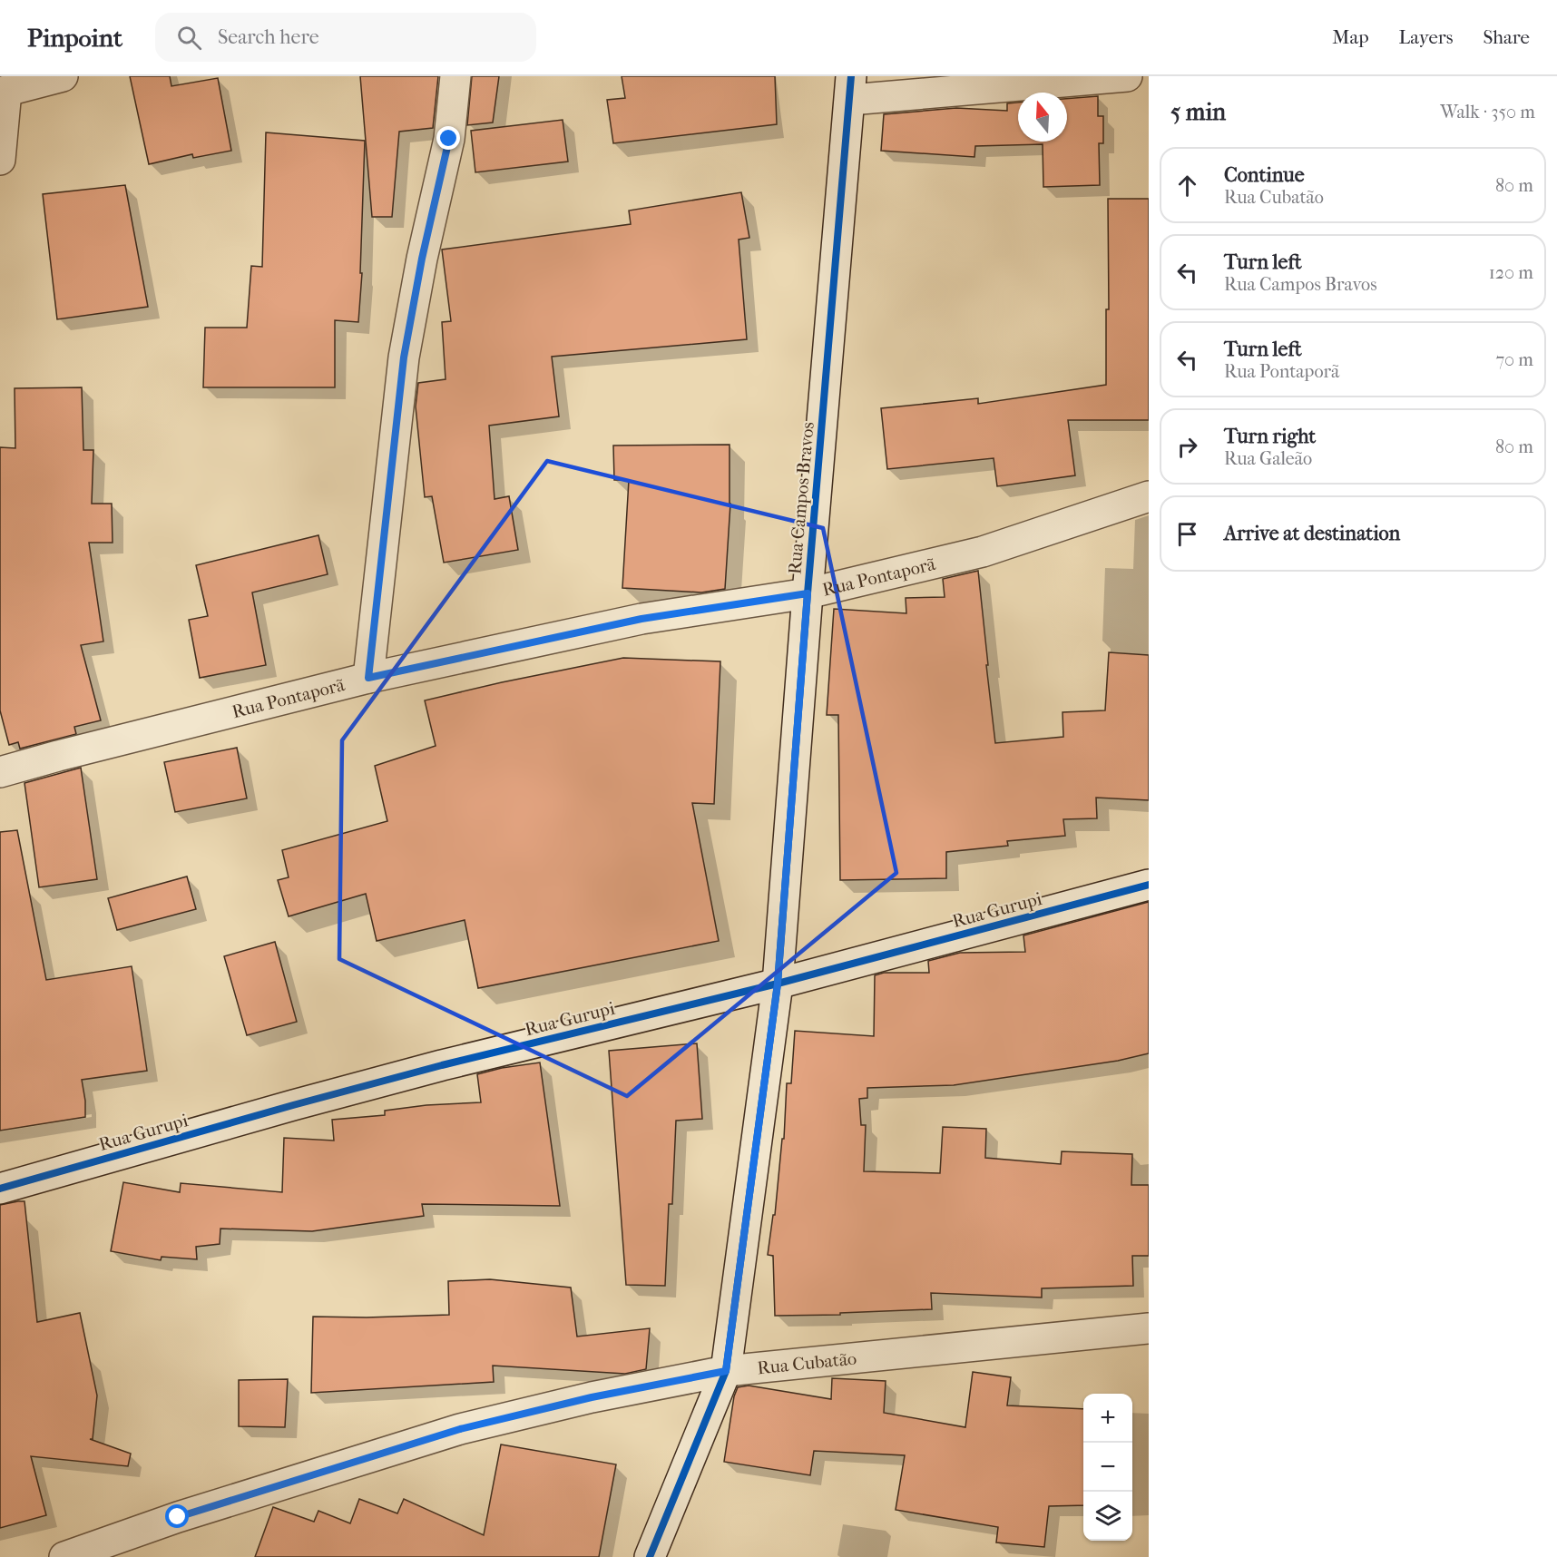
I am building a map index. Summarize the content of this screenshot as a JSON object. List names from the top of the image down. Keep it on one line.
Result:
{"streets":{"street":["Rua Campos Bravos","Rua Pontaporã","Rua Gurupi","Rua Cubatão"]},"crossings":[["Rua Campos Bravos","Rua Pontaporã"],["Rua Campos Bravos","Rua Gurupi"],["Rua Campos Bravos","Rua Cubatão"]],"north":"top","page":{"header":"Pinpoint","search":"Search here","nav":["Map","Layers","Share"],"heading":["5 min","Walk · 350 m"],"list":[["Continue","Rua Cubatão","80 m"],["Turn left","Rua Campos Bravos","120 m"],["Turn left","Rua Pontaporã","70 m"],["Turn right","Rua Galeão","80 m"],"Arrive at destination"],"map_buttons":["+","−"]}}
